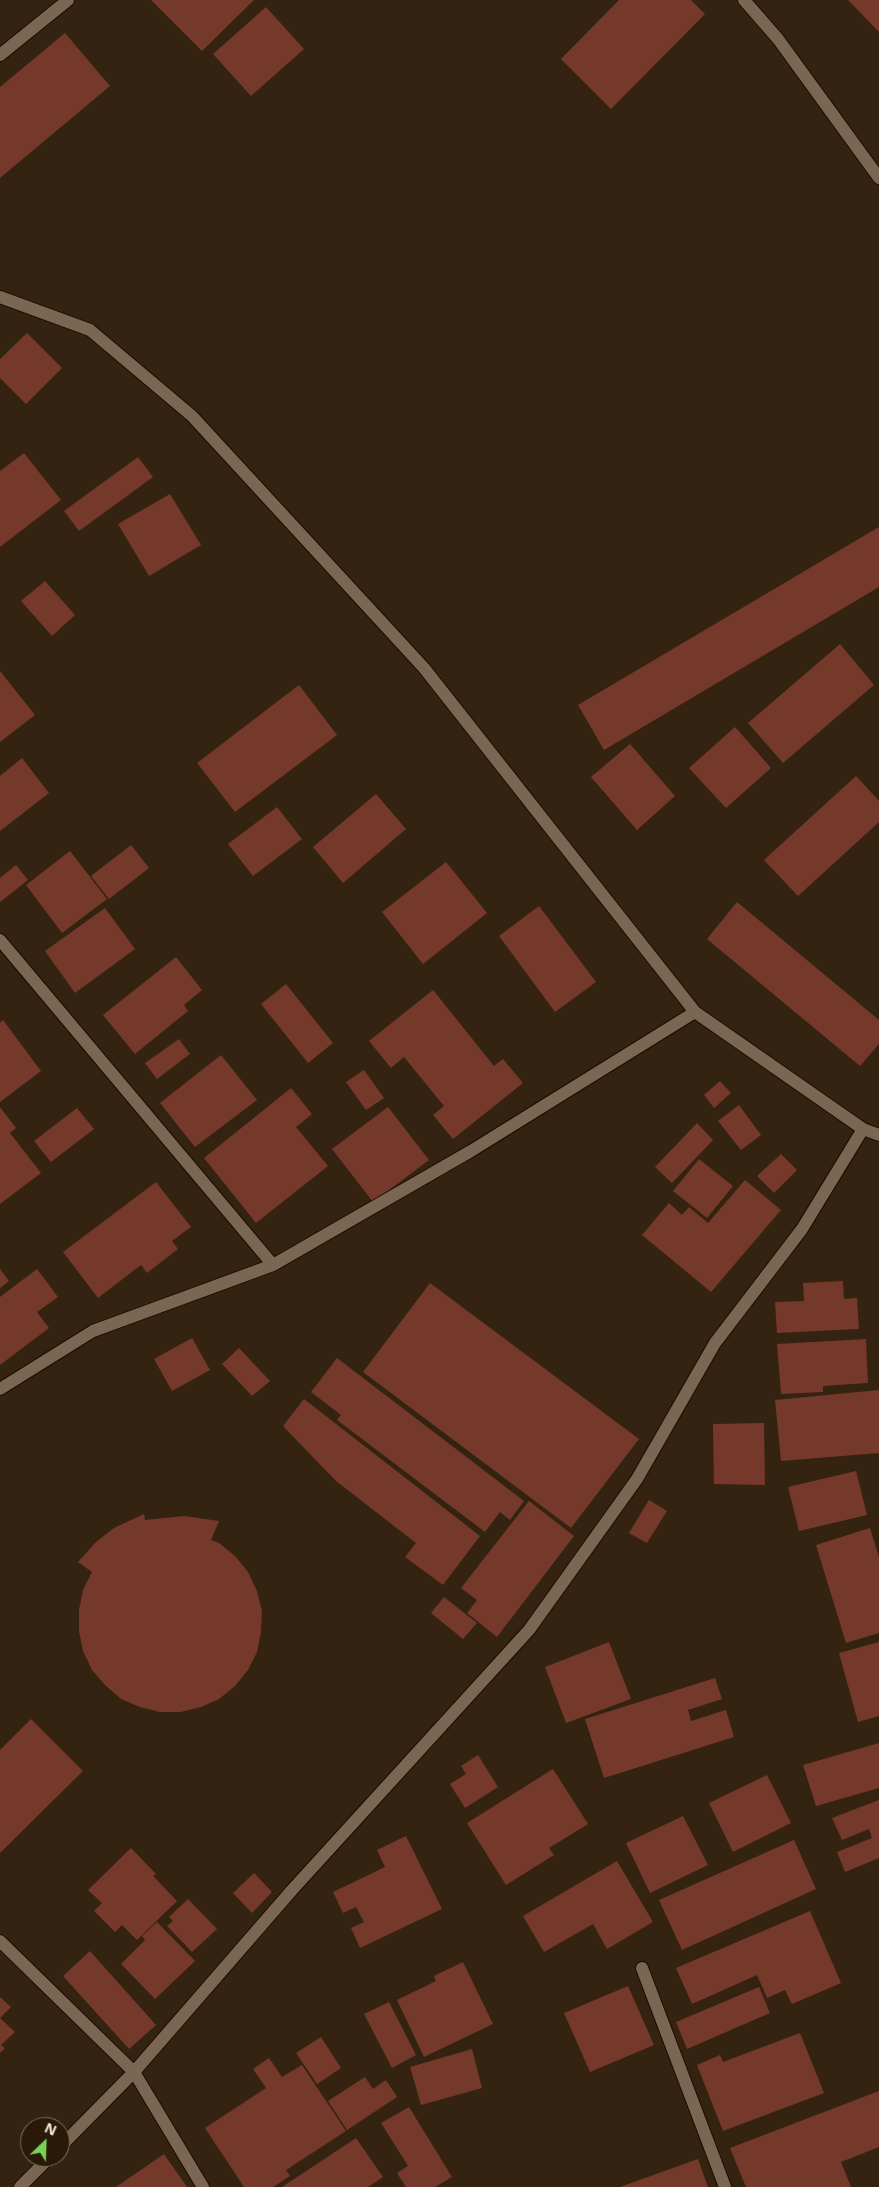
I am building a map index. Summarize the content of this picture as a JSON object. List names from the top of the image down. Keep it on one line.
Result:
{"north":"top right"}
